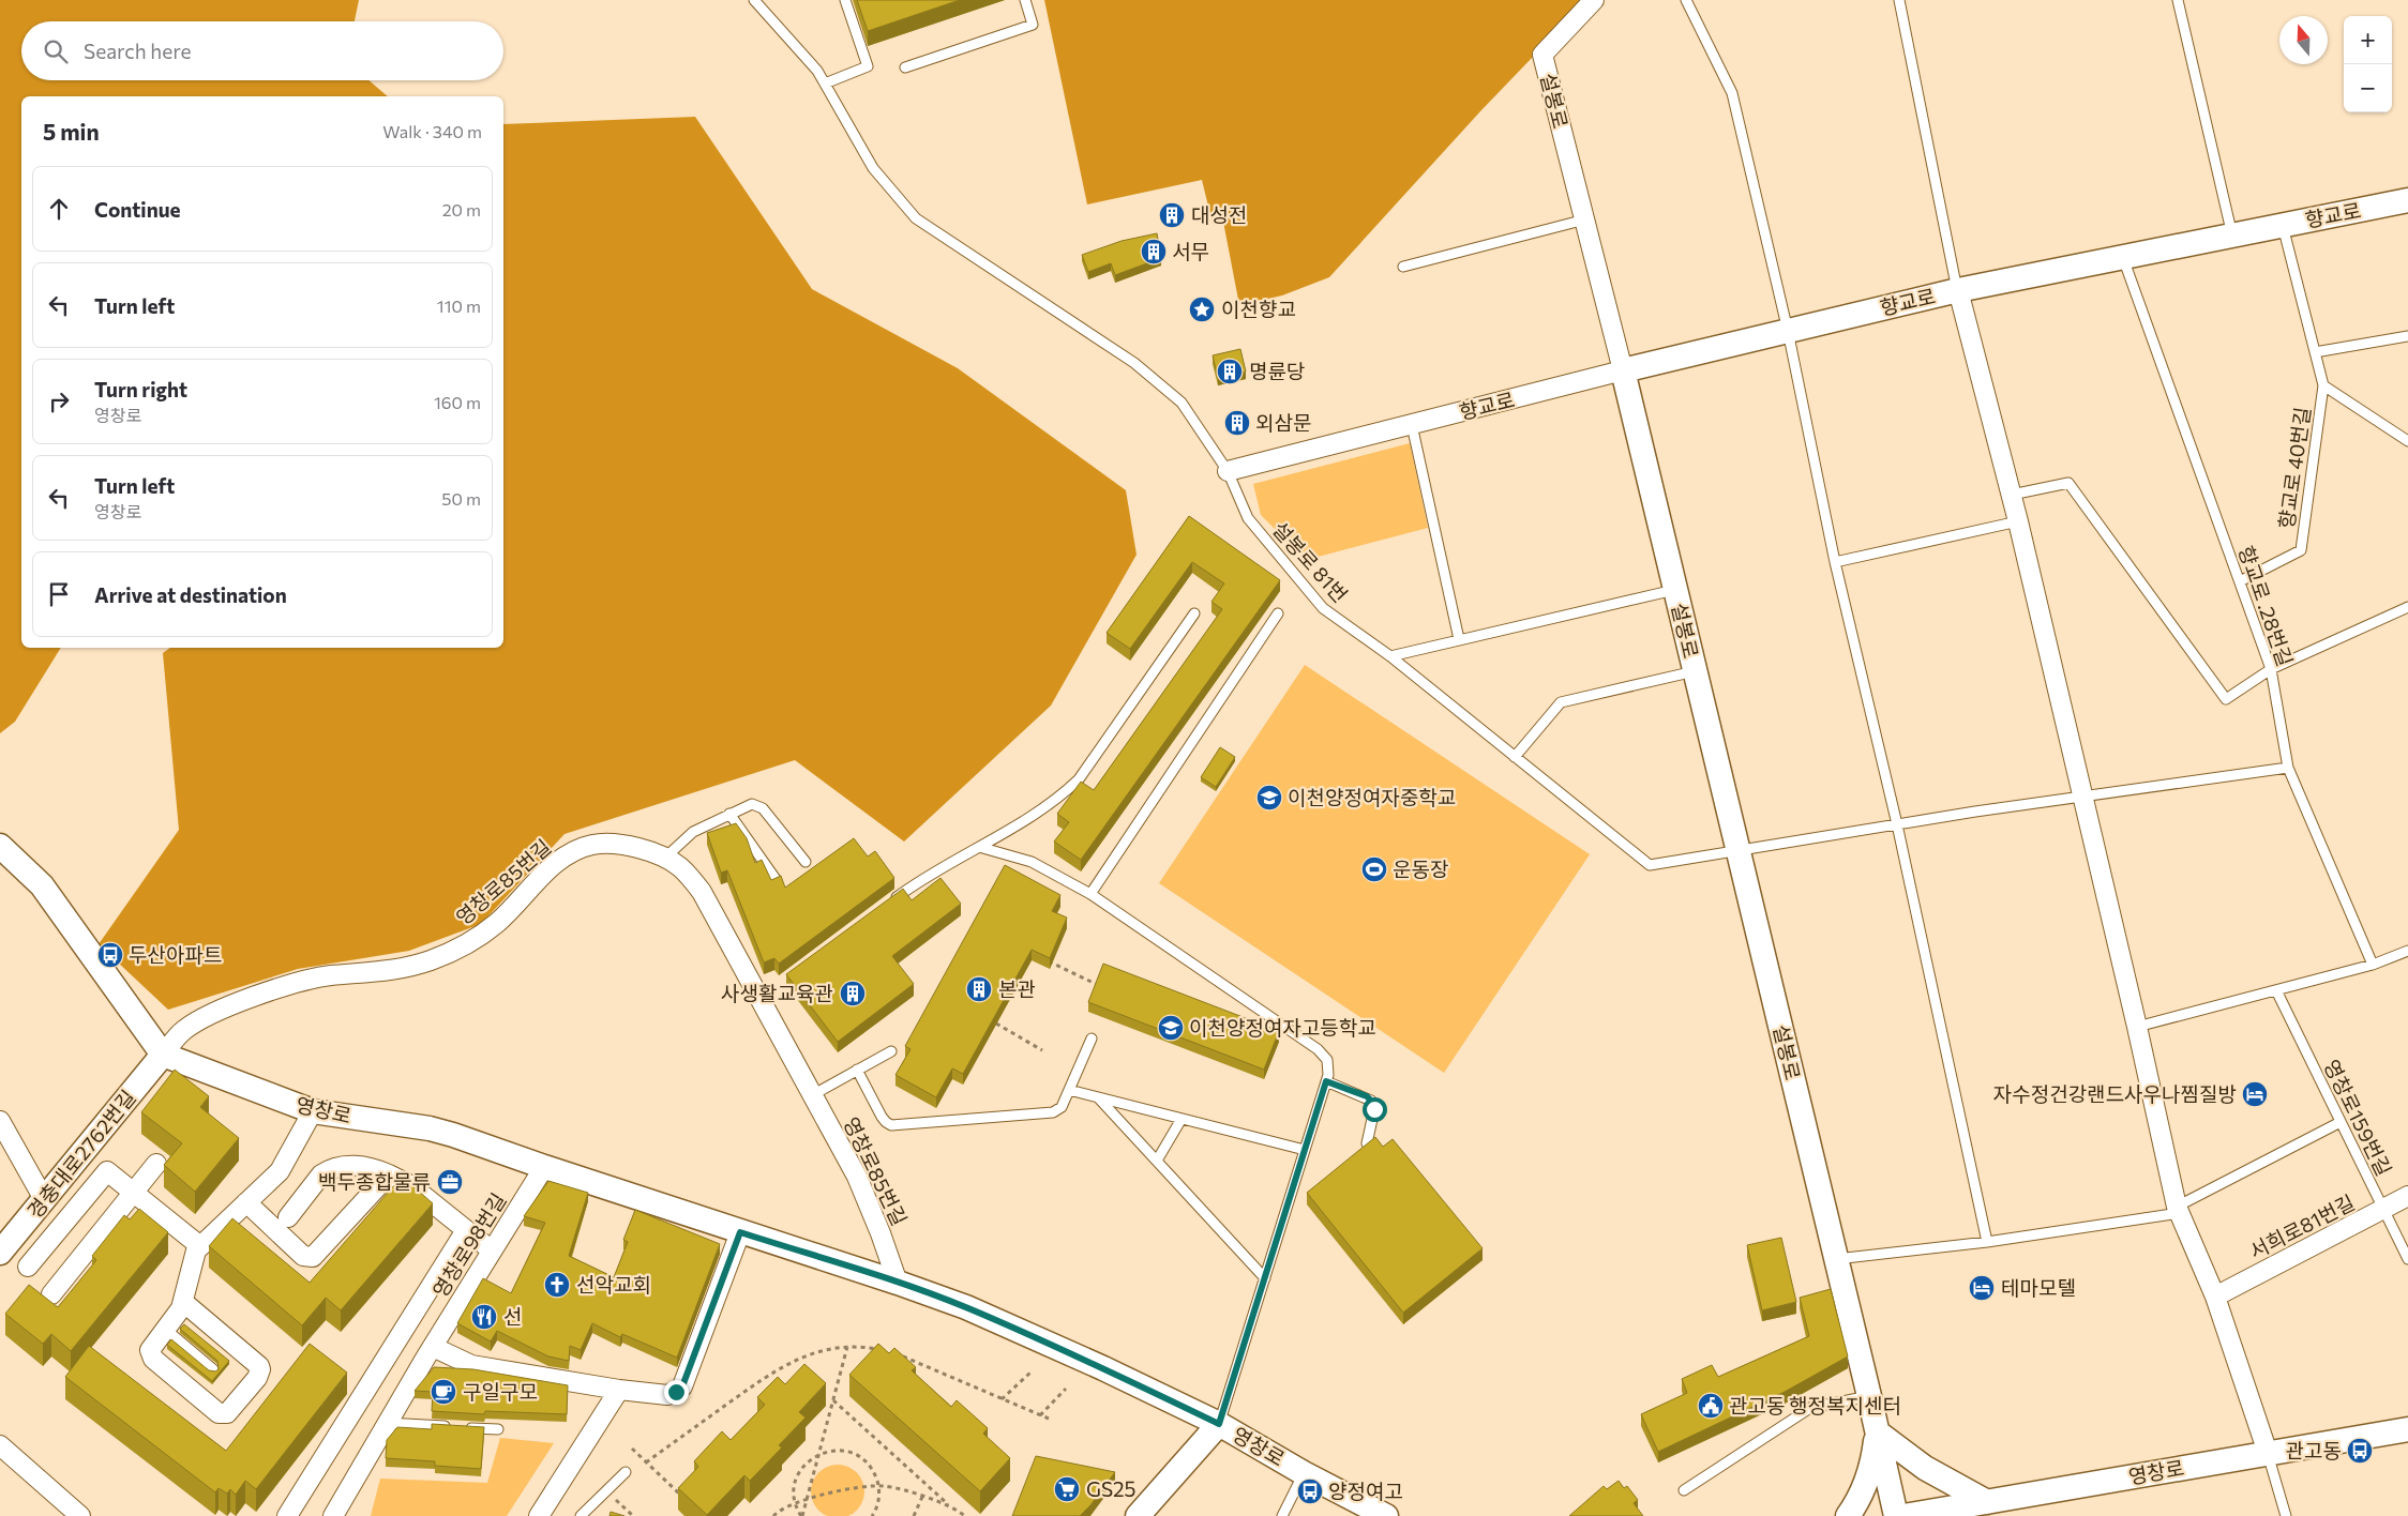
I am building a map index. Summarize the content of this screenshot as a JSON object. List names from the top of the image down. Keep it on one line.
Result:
{"streets":{"street":["설봉로","향교로","영창로85번길","영창로","경충대로2762번길","서희로81번길","영창로98번길"],"lane":["향교로 40번길","설봉로 81번","향교로 .28번길","영창로159번길"]},"crossings":[["설봉로","향교로"],["설봉로","설봉로 81번"],["향교로","향교로 40번길"],["향교로","설봉로 81번"],["향교로","향교로 .28번길"],["향교로 40번길","향교로 .28번길"],["설봉로 81번","향교로 .28번길"],["영창로85번길","영창로"],["영창로85번길","경충대로2762번길"],["영창로","경충대로2762번길"],["영창로","영창로98번길"],["영창로159번길","서희로81번길"]],"places":{"building":["대성전","서무","명륜당","외삼문","본관","사생활교육관"],"place":["이천향교"],"school or university":["이천양정여자중학교","이천양정여자고등학교"],"sports":["운동장"],"bus stop":["두산아파트","관고동","양정여고"],"hotel":["자수정건강랜드사우나찜질방","테마모텔"],"office":["백두종합물류"],"church":["선악교회"],"restaurant":["선"],"cafe":["구일구모"],"public building":["관고동 행정복지센터"],"supermarket":["GS25"]},"north":"top","page":{"map_buttons":["+","−"],"search":"Search here","heading":["5 min","Walk · 340 m"],"list":[["Continue","20 m"],["Turn left","110 m"],["Turn right","영창로","160 m"],["Turn left","영창로","50 m"],"Arrive at destination"]}}
